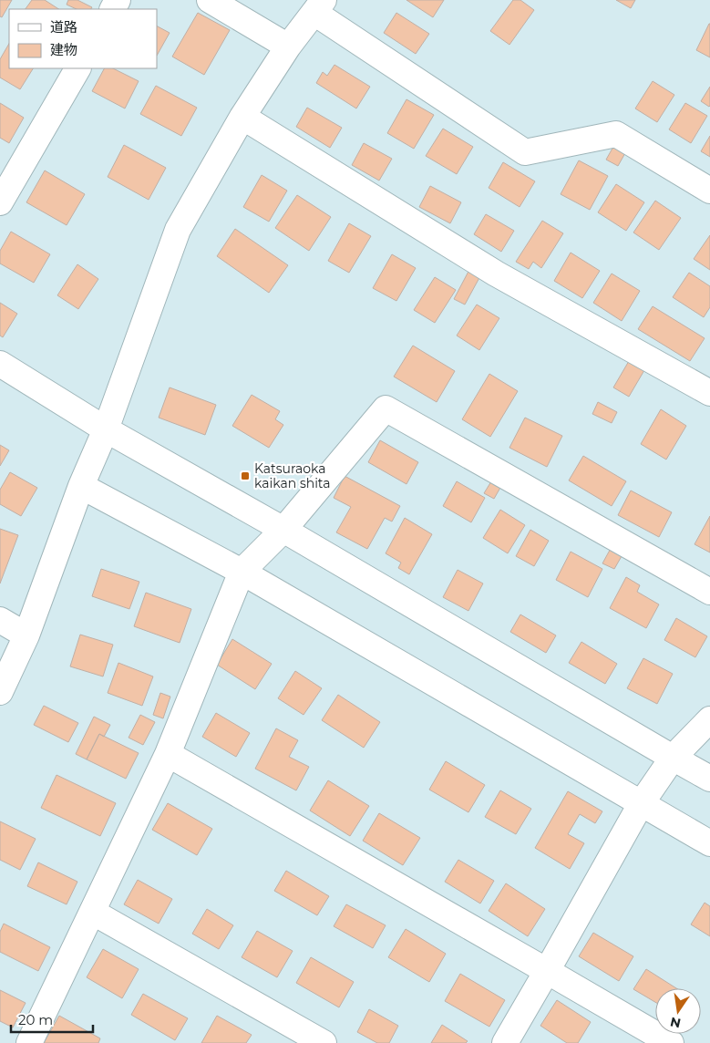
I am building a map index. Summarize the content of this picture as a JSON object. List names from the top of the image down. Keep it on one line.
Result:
{"places":{"transit":["Katsuraoka kaikan shita"]},"legend":["道路","建物"],"scale_bar":"20 m","north":"bottom"}
